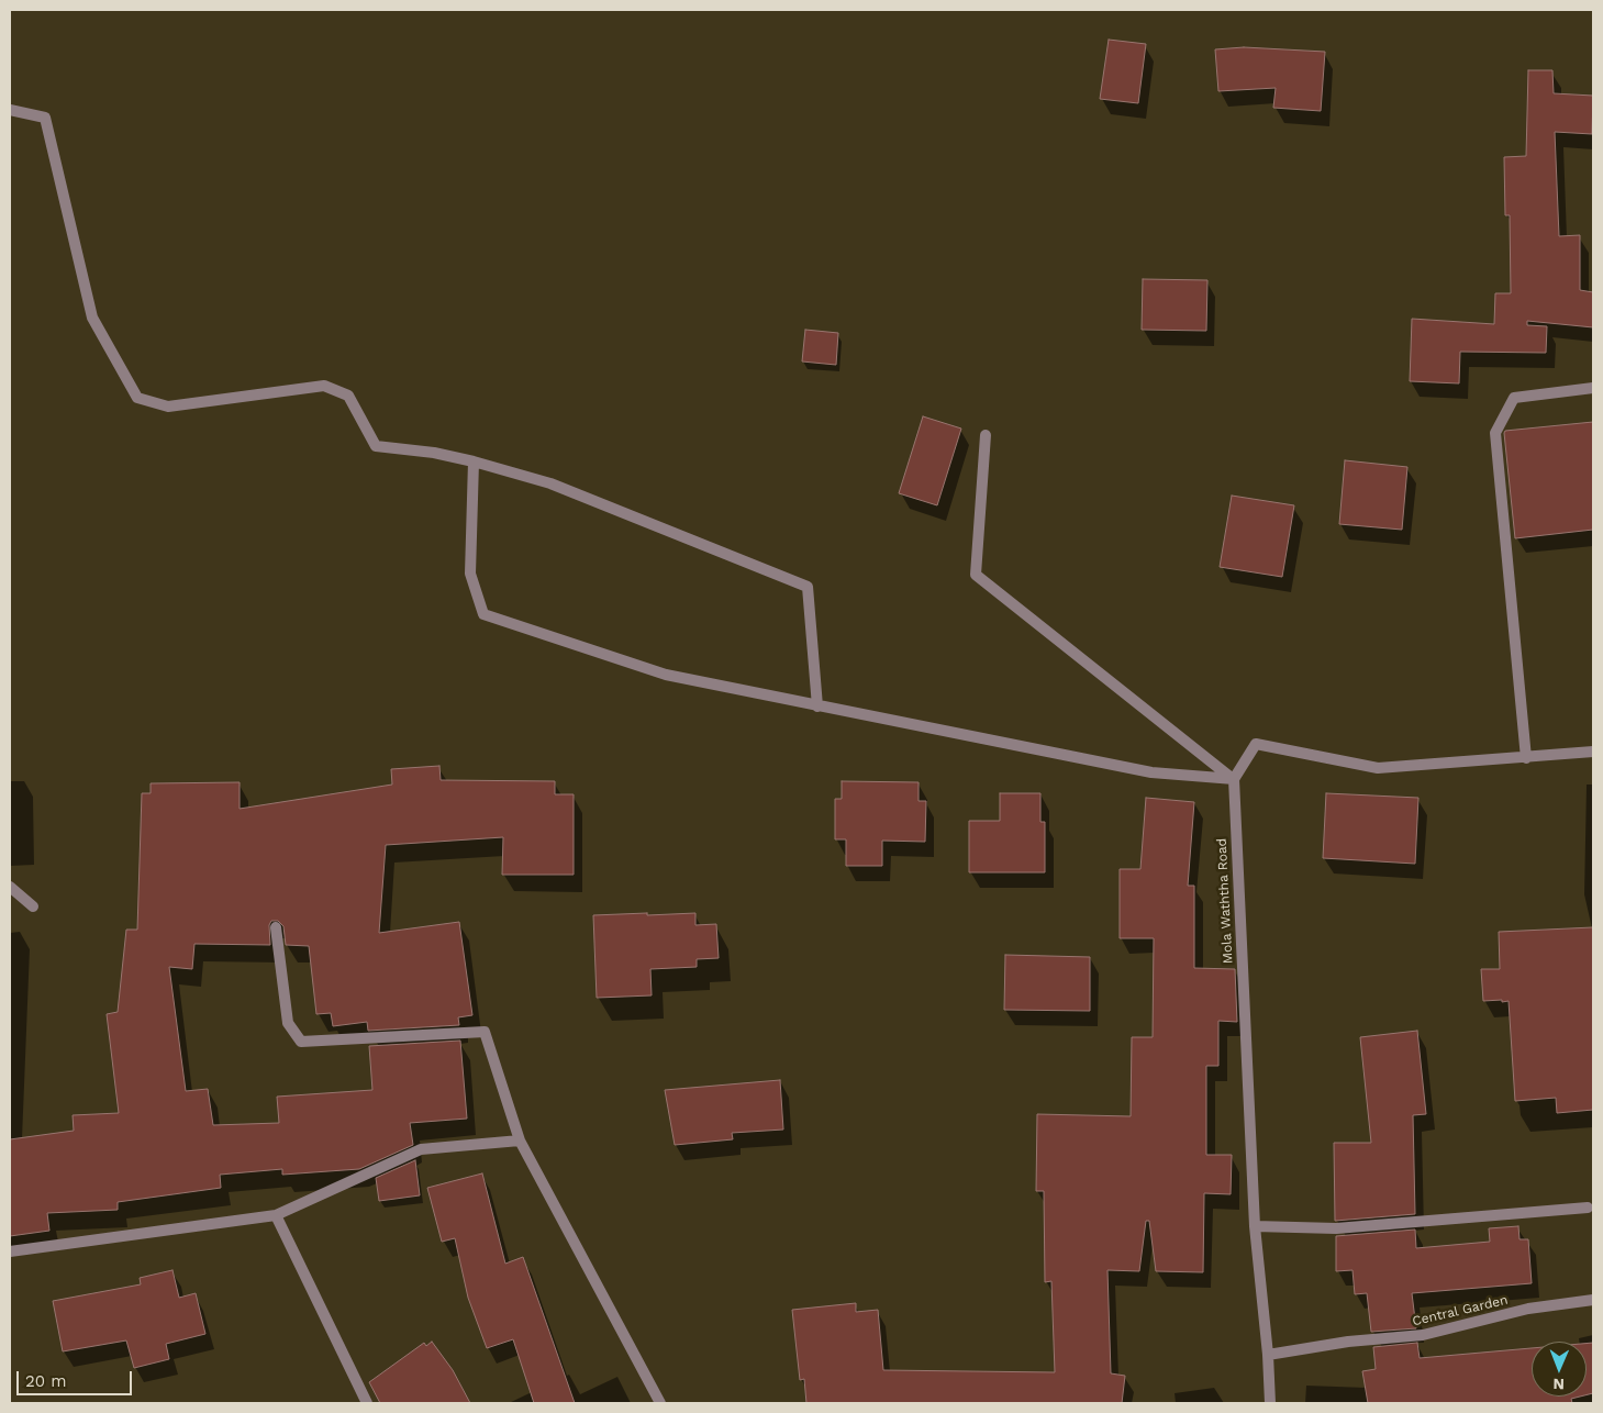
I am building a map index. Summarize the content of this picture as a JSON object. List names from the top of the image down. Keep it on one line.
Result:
{"streets":{"street":["Mola Waththa Road","Central Garden"]},"crossings":[["Mola Waththa Road","Central Garden"]],"scale_bar":"20 m","north":"bottom"}
